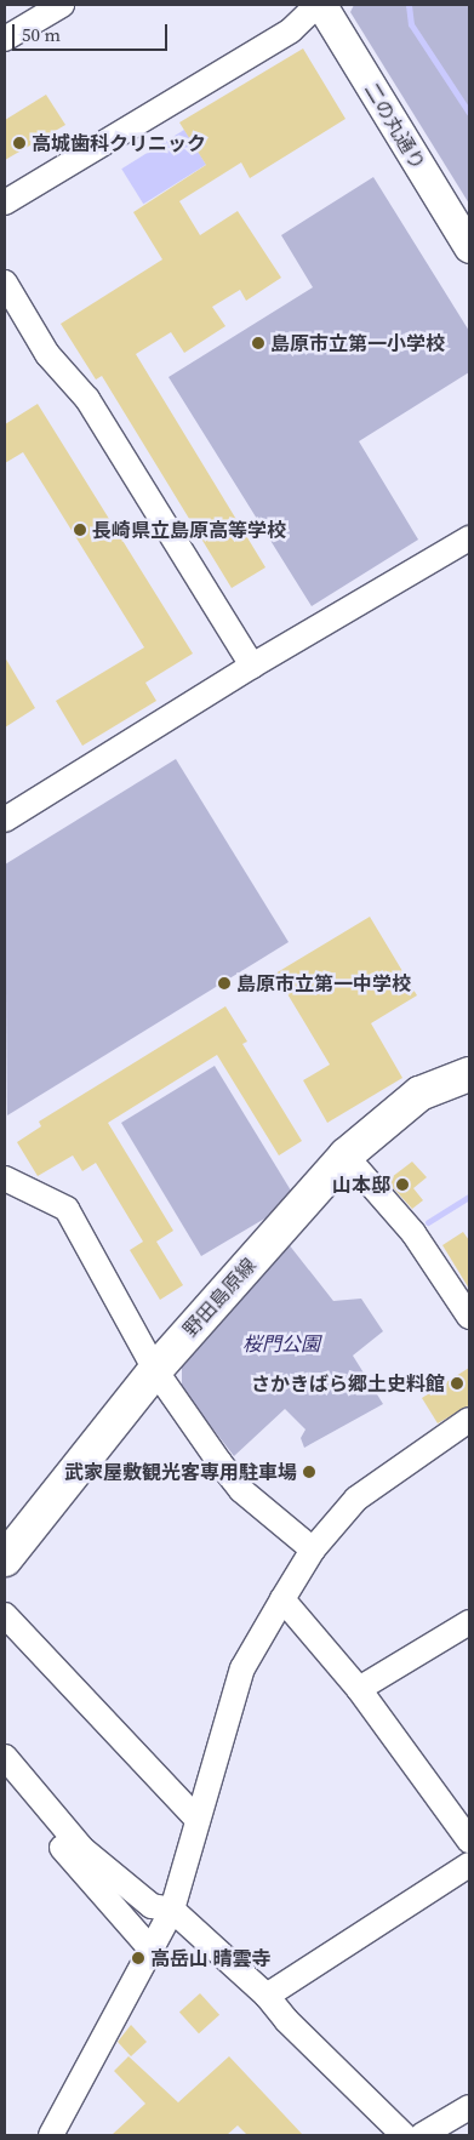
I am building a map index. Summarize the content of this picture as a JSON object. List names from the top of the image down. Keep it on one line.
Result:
{"streets":{"main road":["野田島原線"],"street":["二の丸通り"]},"parks":["桜門公園"],"places":["高城歯科クリニック","島原市立第一小学校","長崎県立島原高等学校","島原市立第一中学校","山本邸","さかきばら郷土史料館","武家屋敷観光客専用駐車場","高岳山 晴雲寺"],"scale_bar":"50 m"}
